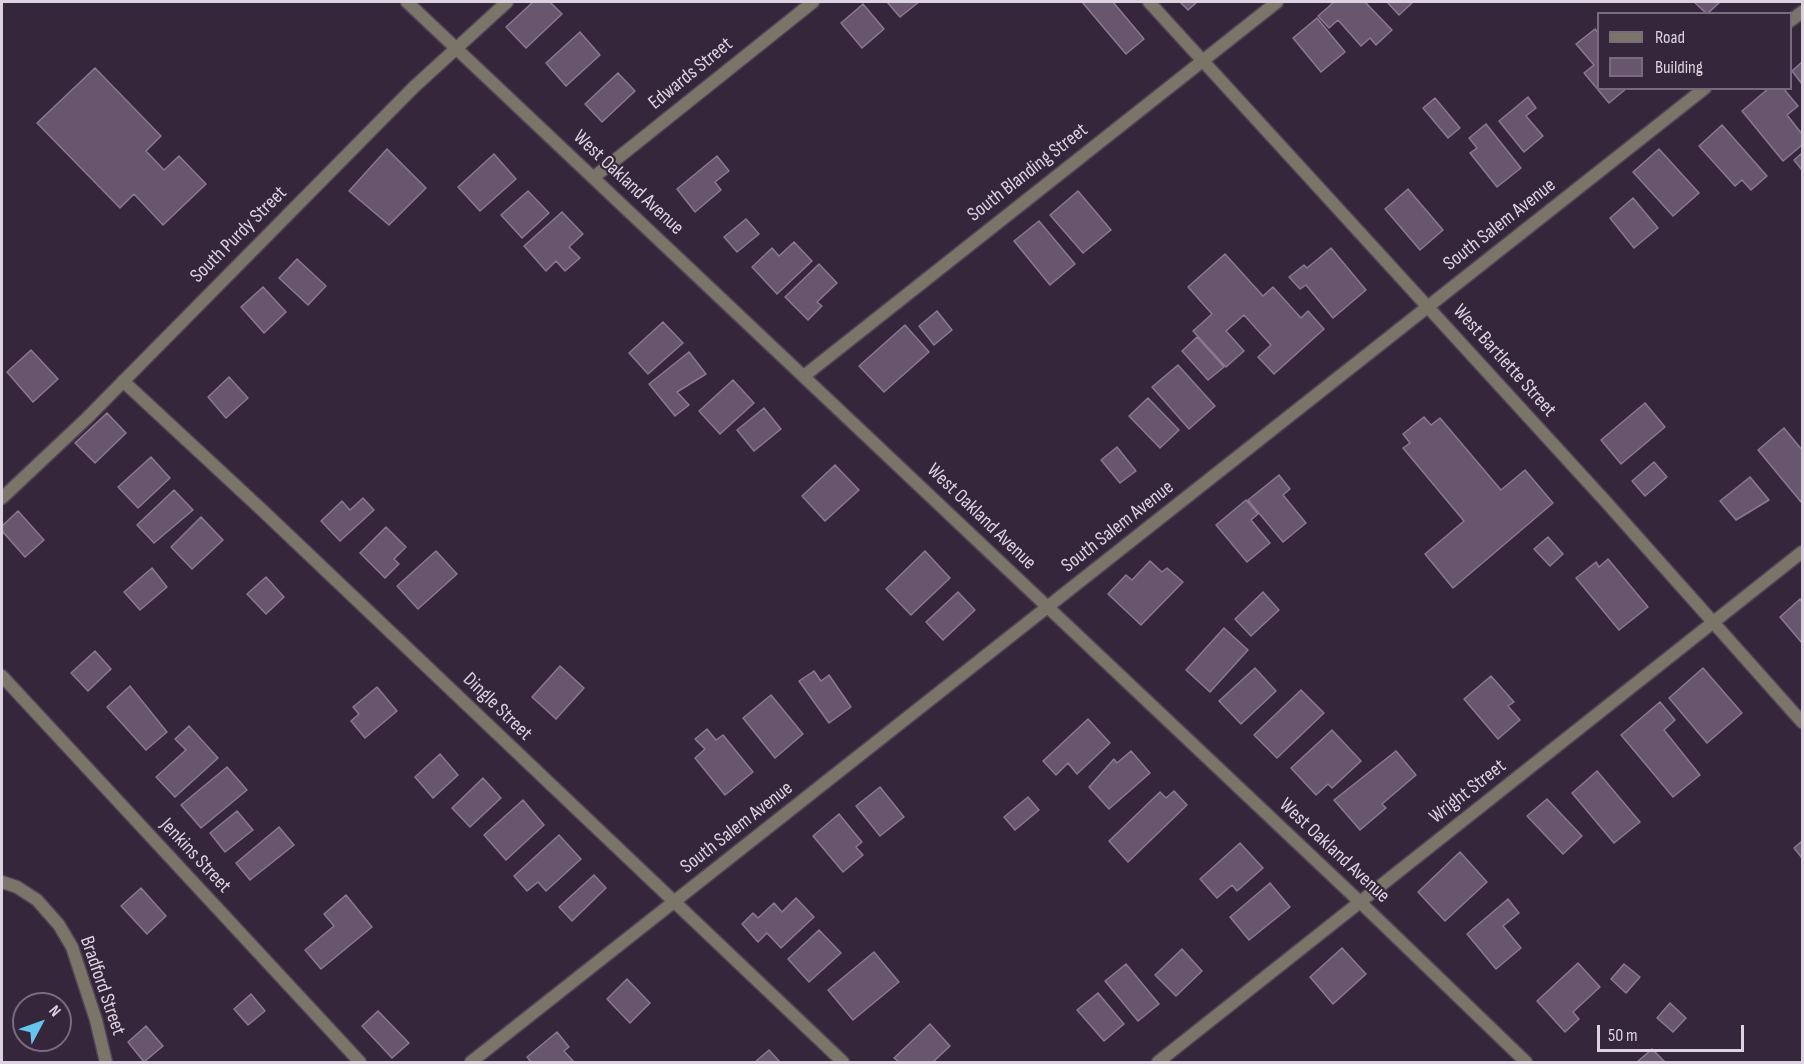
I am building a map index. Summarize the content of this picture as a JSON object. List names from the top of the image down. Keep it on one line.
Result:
{"streets":{"street":["Edwards Street","South Blanding Street","West Oakland Avenue","South Salem Avenue","South Purdy Street","West Bartlette Street","Dingle Street","Wright Street","Jenkins Street","Bradford Street"]},"crossings":[["Edwards Street","West Oakland Avenue"],["South Blanding Street","West Oakland Avenue"],["South Blanding Street","West Bartlette Street"],["West Oakland Avenue","South Salem Avenue"],["West Oakland Avenue","South Purdy Street"],["West Oakland Avenue","Wright Street"],["South Salem Avenue","West Bartlette Street"],["South Salem Avenue","Dingle Street"],["South Purdy Street","Dingle Street"],["West Bartlette Street","Wright Street"]],"legend":["Road","Building"],"scale_bar":"50 m","north":"top right"}
